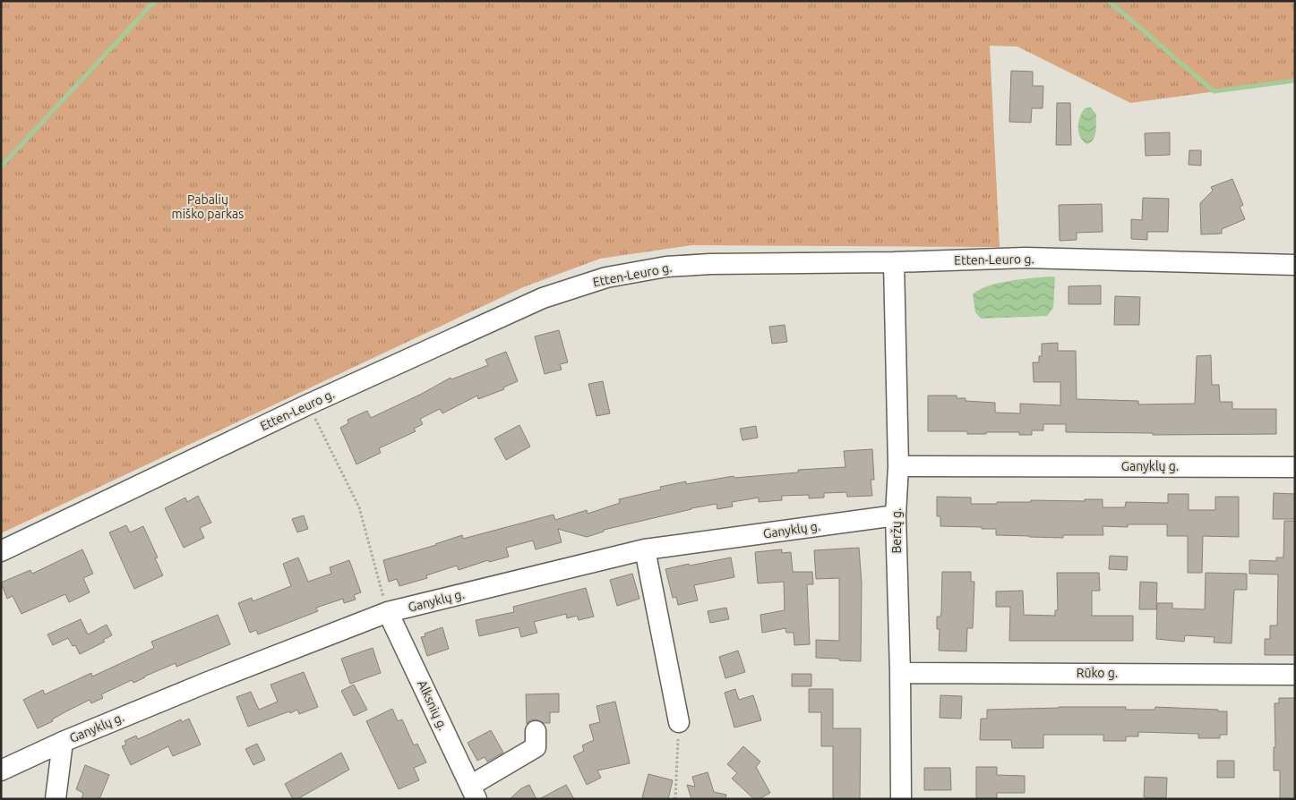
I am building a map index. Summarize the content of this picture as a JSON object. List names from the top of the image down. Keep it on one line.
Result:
{"streets":{"street":["Etten-Leuro g.","Ganyklų g.","Beržų g.","Rūko g.","Alksnių g."]},"crossings":[["Etten-Leuro g.","Beržų g."],["Ganyklų g.","Beržų g."],["Ganyklų g.","Alksnių g."],["Beržų g.","Rūko g."]],"parks":["Pabalių miško parkas"]}
